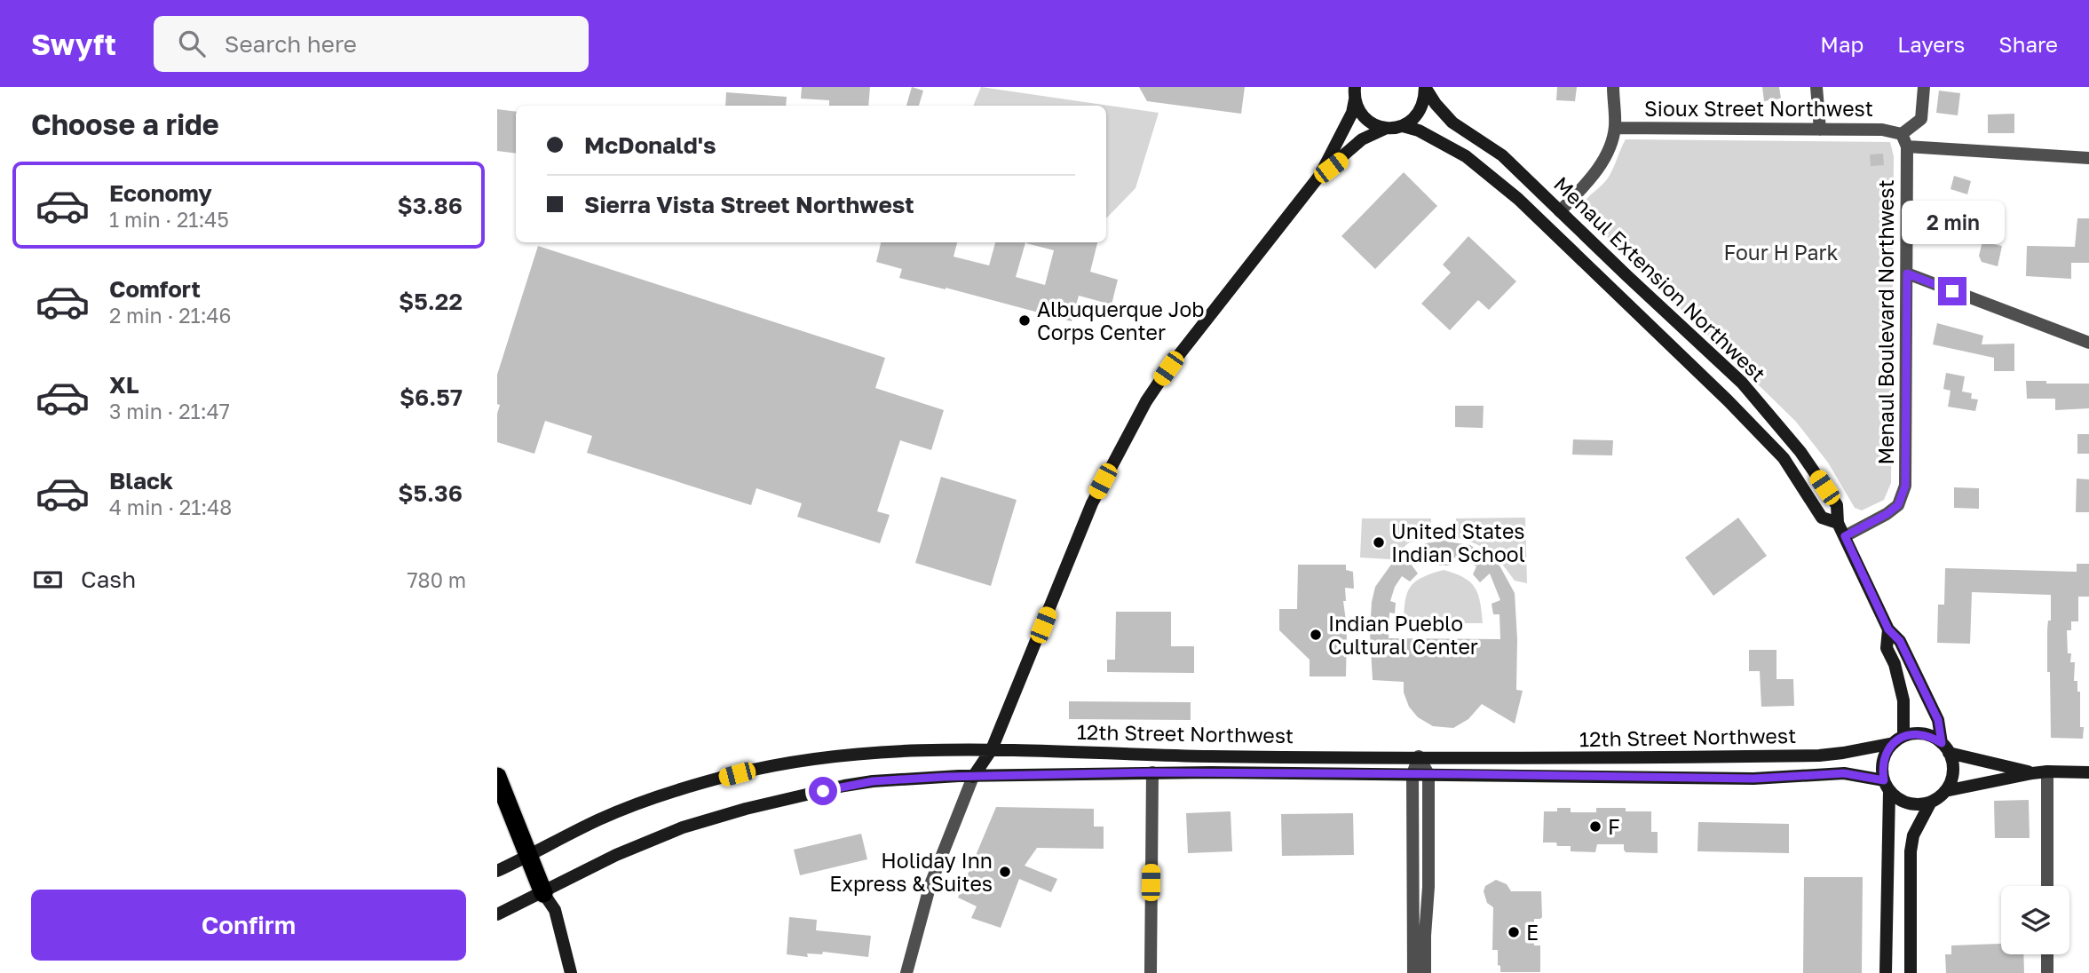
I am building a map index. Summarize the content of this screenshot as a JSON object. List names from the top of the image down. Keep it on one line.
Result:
{"streets":{"main road":["Menaul Extension Northwest","12th Street Northwest"],"street":["Sioux Street Northwest","Menaul Boulevard Northwest"]},"crossings":[["Sioux Street Northwest","Menaul Boulevard Northwest"],["Menaul Extension Northwest","Menaul Boulevard Northwest"]],"parks":["Four H Park"],"places":["Albuquerque Job Corps Center","United States Indian School","Indian Pueblo Cultural Center","F","Holiday Inn Express & Suites","E"],"page":{"header":"Swyft","search":"Search here","nav":["Map","Layers","Share"],"heading":"Choose a ride","banner":["McDonald's","Sierra Vista Street Northwest"],"list":[{"name":"Economy","note":"1 min · 21:45","value":"$3.86"},{"name":"Comfort","note":"2 min · 21:46","value":"$5.22"},{"name":"XL","note":"3 min · 21:47","value":"$6.57"},{"name":"Black","note":"4 min · 21:48","value":"$5.36"}],"bubble":"2 min","pay":["Cash","780 m"],"buttons":"Confirm"}}
